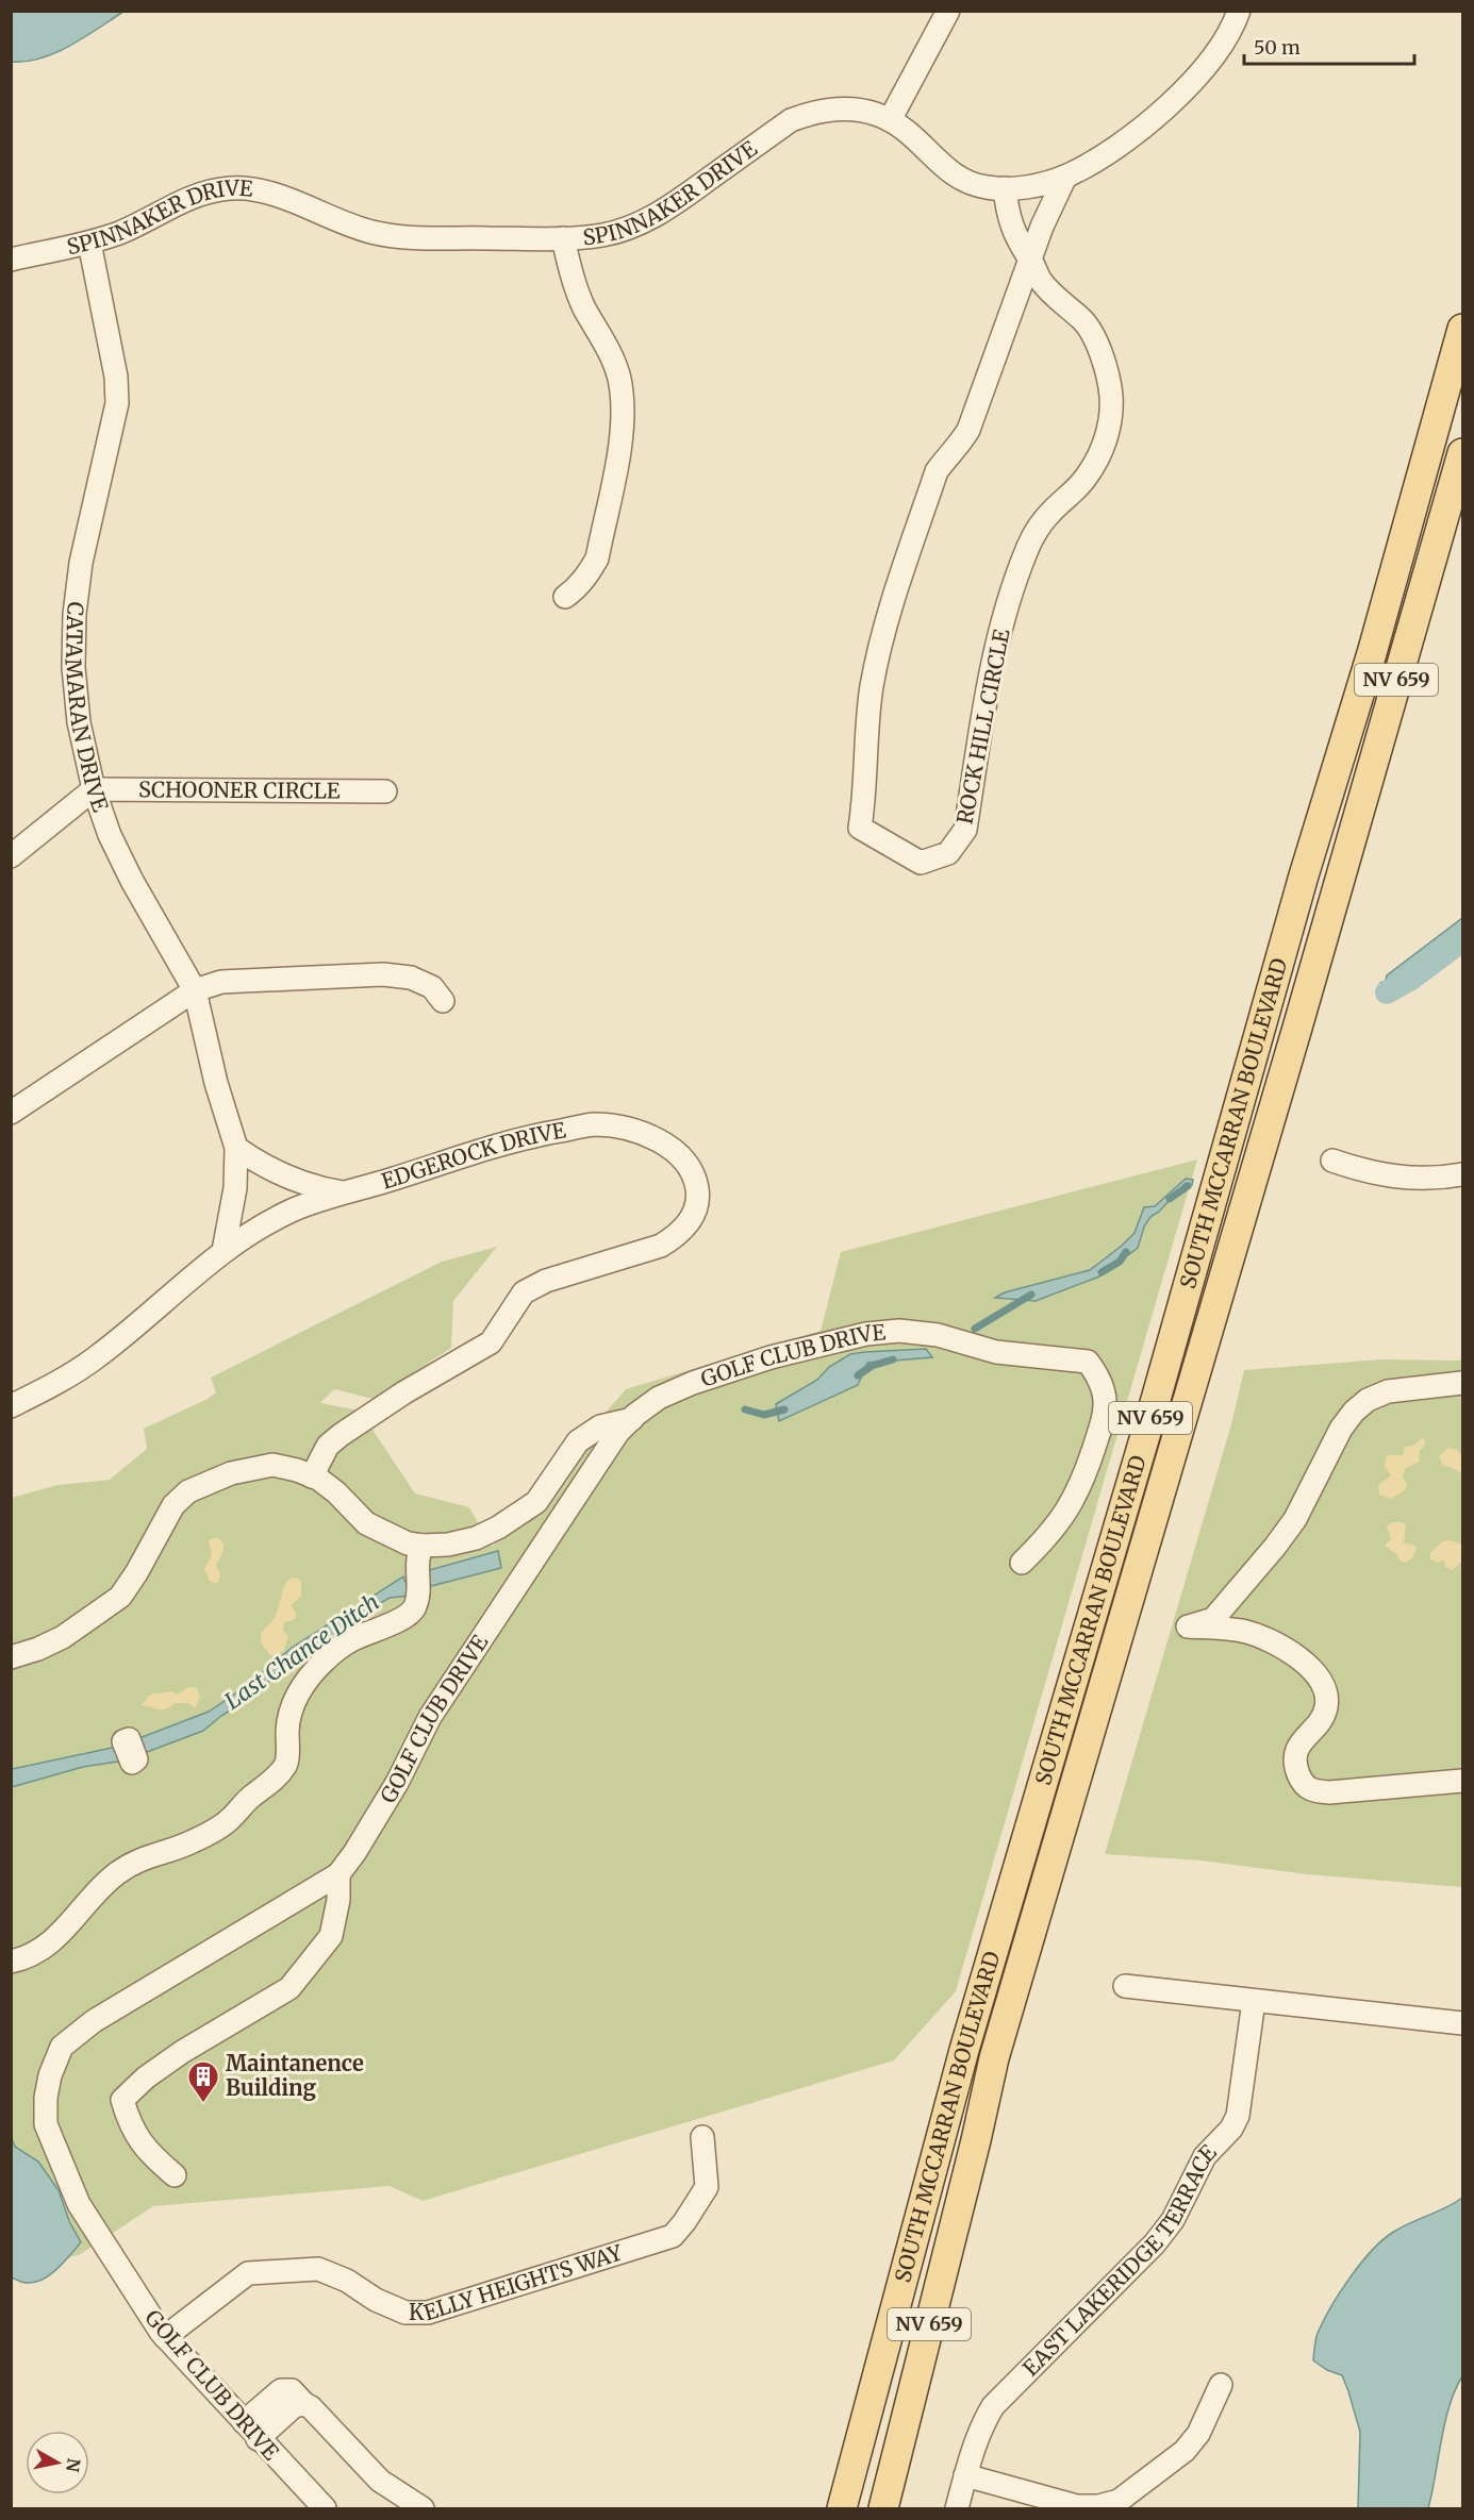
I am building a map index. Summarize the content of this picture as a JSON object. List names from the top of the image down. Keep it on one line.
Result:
{"streets":{"main road":["NV 659","SOUTH MCCARRAN BOULEVARD"],"street":["SPINNAKER DRIVE","CATAMARAN DRIVE","ROCK HILL CIRCLE","SCHOONER CIRCLE","EDGEROCK DRIVE","GOLF CLUB DRIVE","EAST LAKERIDGE TERRACE","KELLY HEIGHTS WAY"]},"crossings":[["SPINNAKER DRIVE","CATAMARAN DRIVE"],["SPINNAKER DRIVE","ROCK HILL CIRCLE"],["CATAMARAN DRIVE","SCHOONER CIRCLE"],["CATAMARAN DRIVE","EDGEROCK DRIVE"],["GOLF CLUB DRIVE","KELLY HEIGHTS WAY"]],"water":["Last Chance Ditch"],"places":{"building":["Maintanence Building"]},"scale_bar":"50 m","north":"right"}
